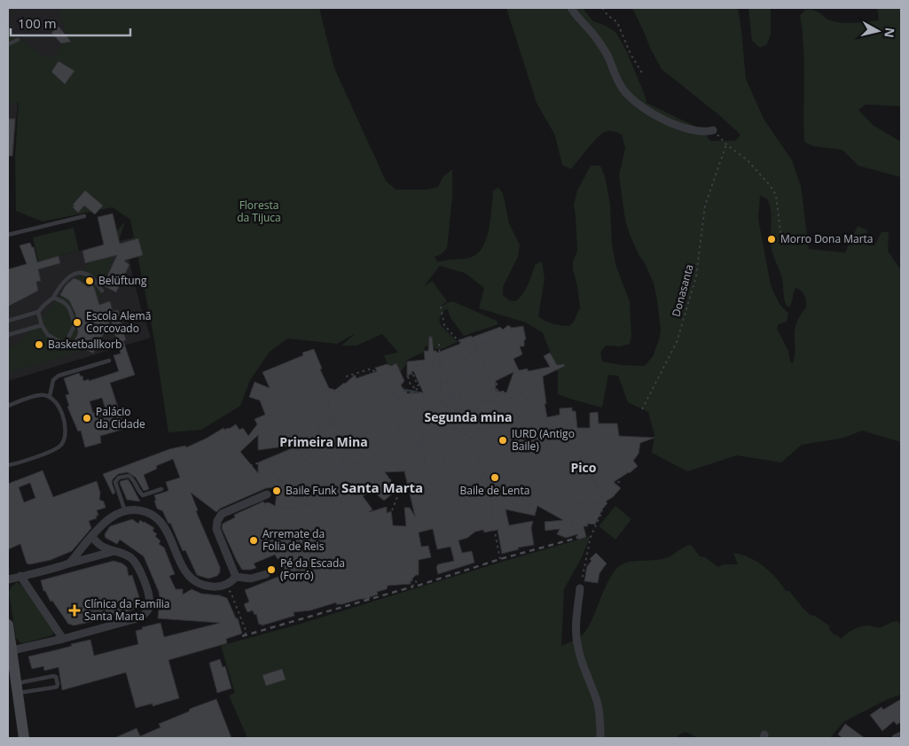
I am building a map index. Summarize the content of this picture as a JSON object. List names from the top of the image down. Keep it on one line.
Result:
{"streets":{"path":["Donasanta"]},"districts":["Segunda mina","Primeira Mina","Pico","Santa Marta"],"parks":["Floresta da Tijuca"],"places":{"other":["Morro Dona Marta","Belüftung","Escola Alemã Corcovado","Basketballkorb","Palácio da Cidade","IURD (Antigo Baile)","Baile de Lenta","Baile Funk","Arremate da Folia de Reis","Pé da Escada (Forró)"],"health":["Clínica da Família Santa Marta"]},"scale_bar":"100 m","north":"right"}
